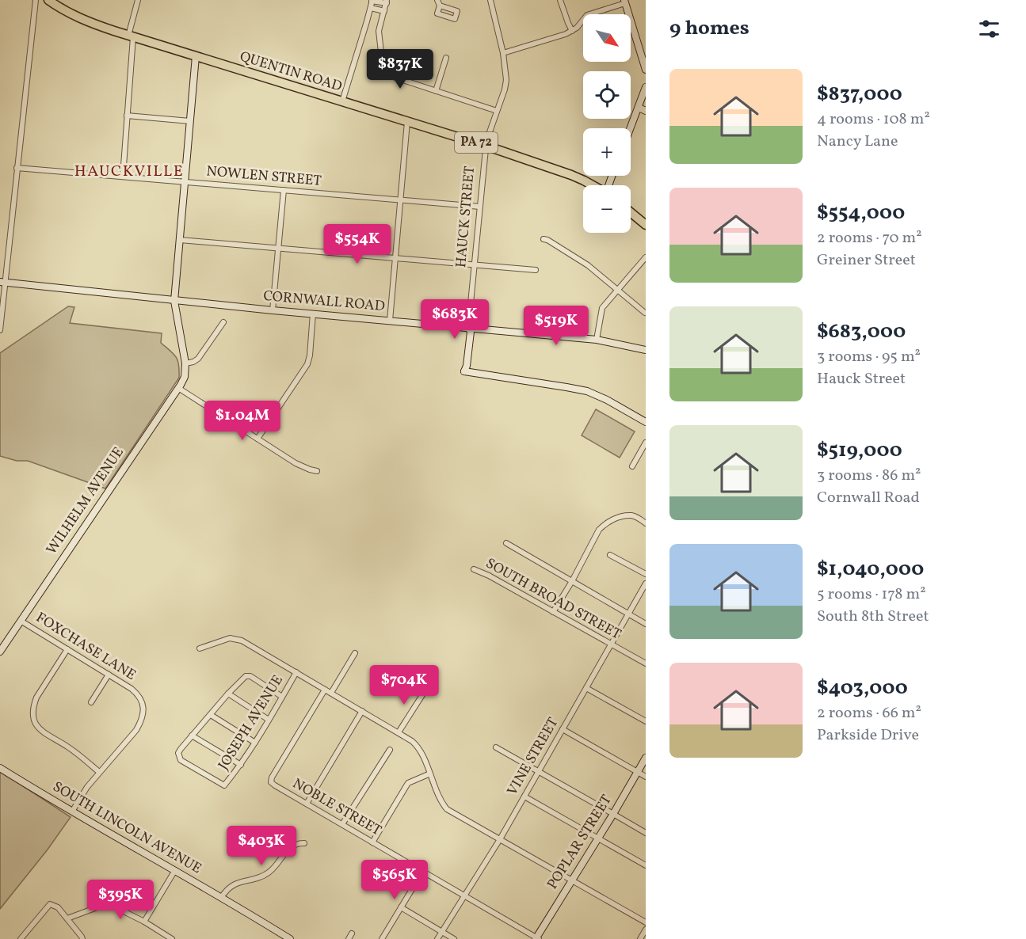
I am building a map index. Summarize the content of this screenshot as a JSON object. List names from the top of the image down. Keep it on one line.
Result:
{"streets":{"highway":["QUENTIN ROAD","PA 72"],"street":["NOWLEN STREET","HAUCK STREET","CORNWALL ROAD","WILHELM AVENUE","SOUTH BROAD STREET","FOXCHASE LANE","JOSEPH AVENUE","VINE STREET","NOBLE STREET","SOUTH LINCOLN AVENUE","POPLAR STREET"]},"crossings":[["QUENTIN ROAD","HAUCK STREET"],["QUENTIN ROAD","WILHELM AVENUE"],["NOWLEN STREET","HAUCK STREET"],["NOWLEN STREET","WILHELM AVENUE"],["HAUCK STREET","CORNWALL ROAD"],["CORNWALL ROAD","WILHELM AVENUE"],["WILHELM AVENUE","FOXCHASE LANE"],["SOUTH BROAD STREET","VINE STREET"],["FOXCHASE LANE","SOUTH LINCOLN AVENUE"],["VINE STREET","NOBLE STREET"],["NOBLE STREET","POPLAR STREET"]],"districts":["HAUCKVILLE"],"north":"bottom right","page":{"heading":"9 homes","map_buttons":["+","−"],"price":["$837K","$554K","$683K","$519K","$1.04M","$704K","$403K","$565K","$395K"],"list":[{"name":"$837,000","note":"4 rooms · 108 m² · Nancy Lane"},{"name":"$554,000","note":"2 rooms · 70 m² · Greiner Street"},{"name":"$683,000","note":"3 rooms · 95 m² · Hauck Street"},{"name":"$519,000","note":"3 rooms · 86 m² · Cornwall Road"},{"name":"$1,040,000","note":"5 rooms · 178 m² · South 8th Street"},{"name":"$403,000","note":"2 rooms · 66 m² · Parkside Drive"}]}}
